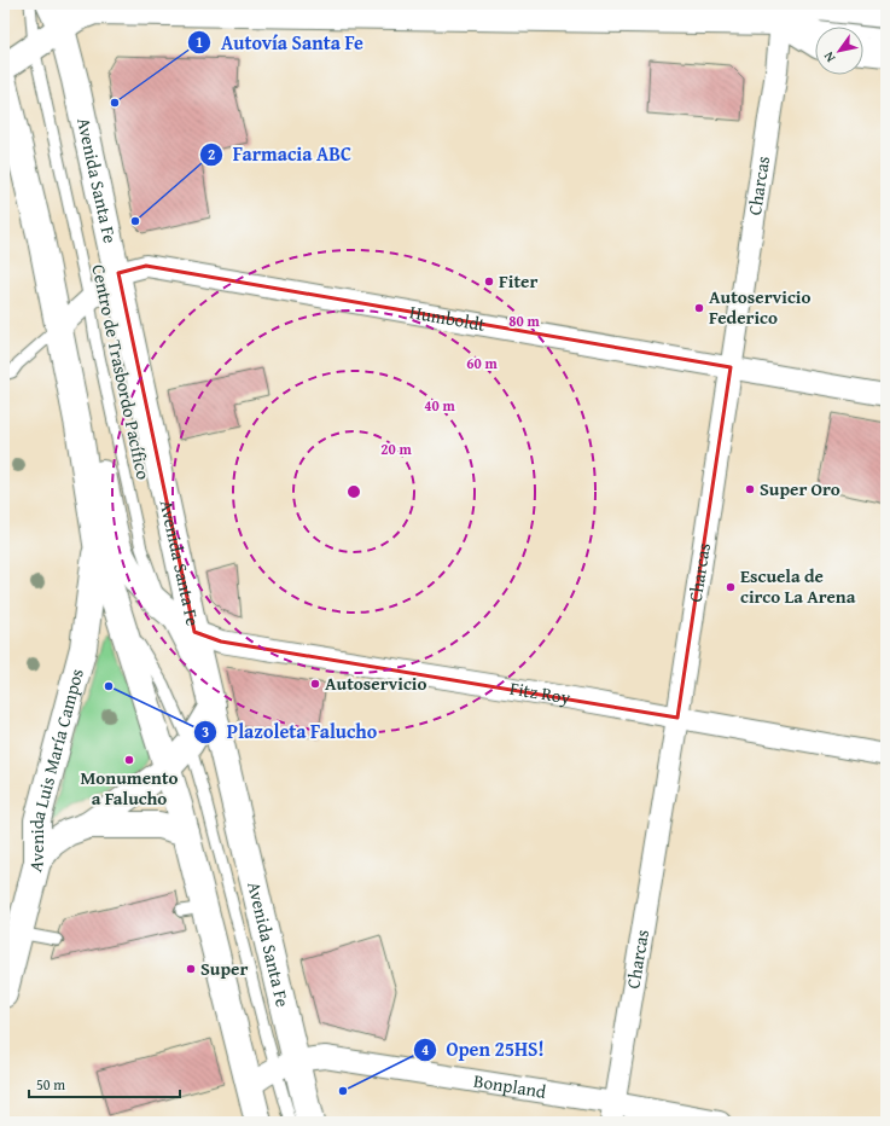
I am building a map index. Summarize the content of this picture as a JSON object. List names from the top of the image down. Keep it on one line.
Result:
{"streets":{"main road":["Avenida Santa Fe","Avenida Luis María Campos"],"street":["Charcas","Humboldt","Fitz Roy","Bonpland"],"lane":["Centro de Trasbordo Pacífico"]},"crossings":[["Avenida Santa Fe","Humboldt"],["Avenida Santa Fe","Centro de Trasbordo Pacífico"],["Avenida Santa Fe","Fitz Roy"],["Avenida Santa Fe","Bonpland"],["Charcas","Humboldt"],["Charcas","Fitz Roy"],["Charcas","Bonpland"],["Humboldt","Centro de Trasbordo Pacífico"]],"places":["Autovía Santa Fe","Farmacia ABC","Fiter","Autoservicio Federico","Super Oro","Escuela de circo La Arena","Autoservicio","Plazoleta Falucho","Monumento a Falucho","Super","Open 25HS!"],"scale_bar":"50 m","north":"bottom left","rings":["80 m","60 m","40 m","20 m"]}
